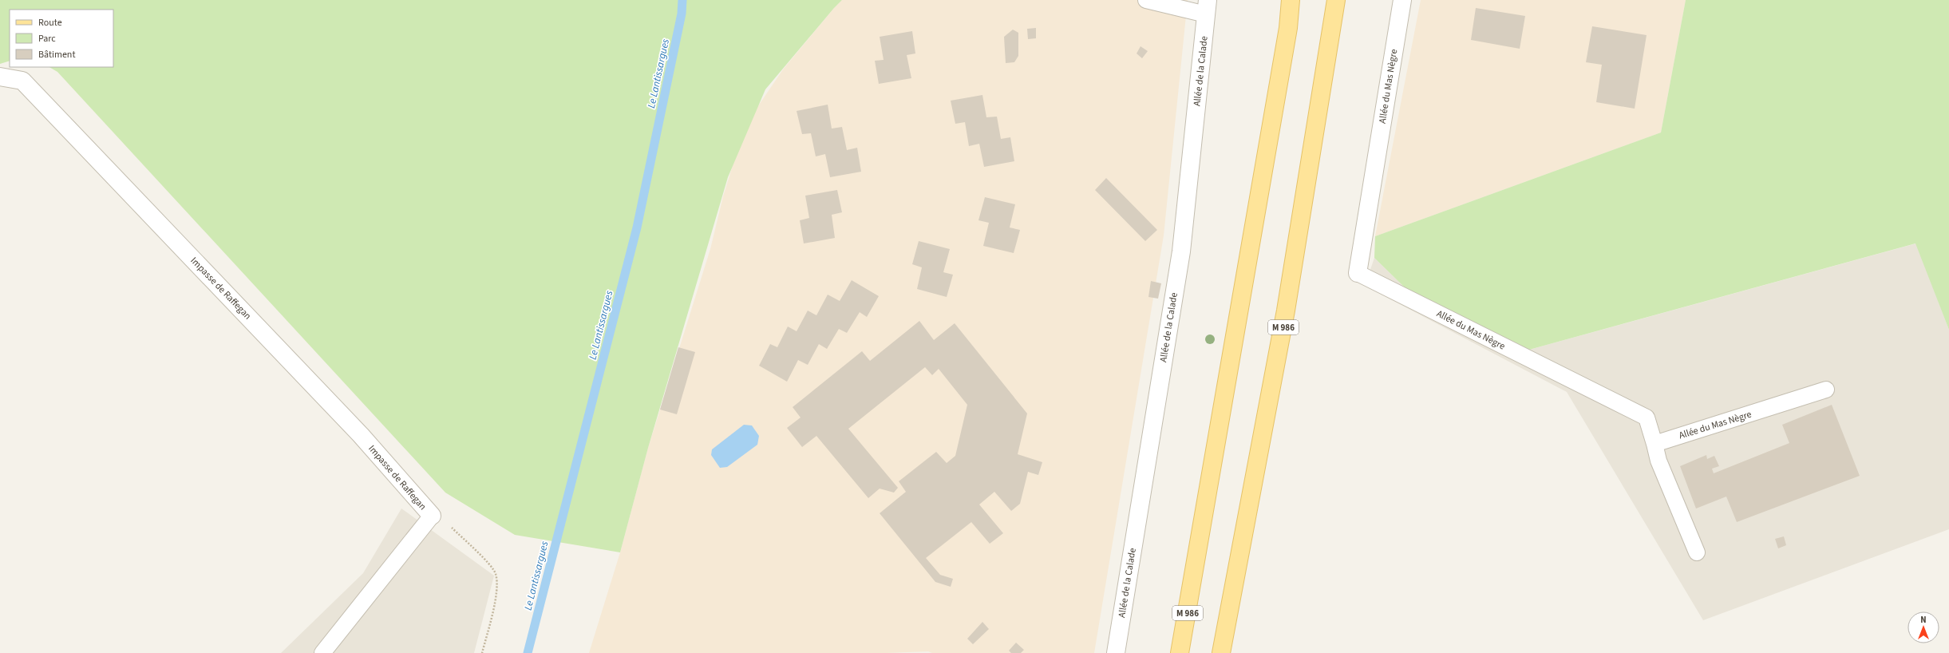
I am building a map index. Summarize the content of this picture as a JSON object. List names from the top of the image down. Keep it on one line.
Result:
{"streets":{"main road":["M 986"],"street":["Allée de la Calade","Allée du Mas Nègre","Impasse de Raffegan"]},"water":["Le Lantissargues"],"legend":["Route","Parc","Bâtiment"],"north":"top"}
